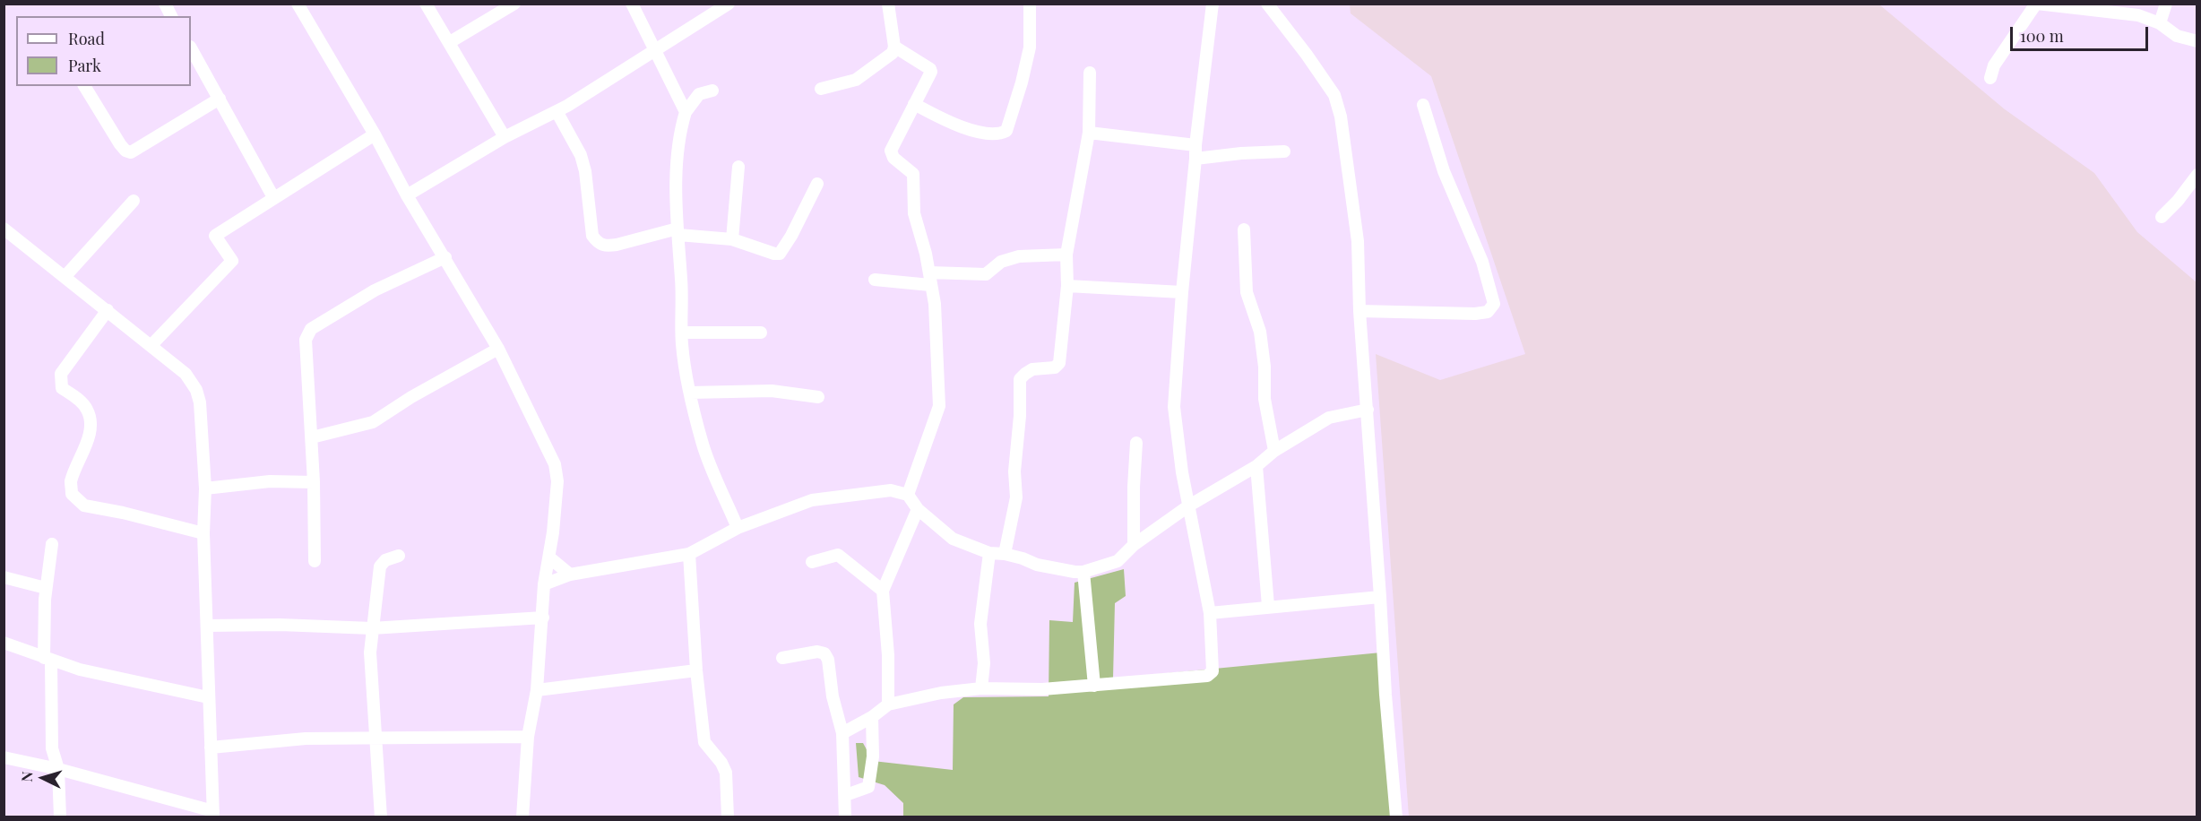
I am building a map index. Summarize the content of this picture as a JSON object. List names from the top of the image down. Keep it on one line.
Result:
{"legend":["Road","Park"],"scale_bar":"100 m","north":"left"}
